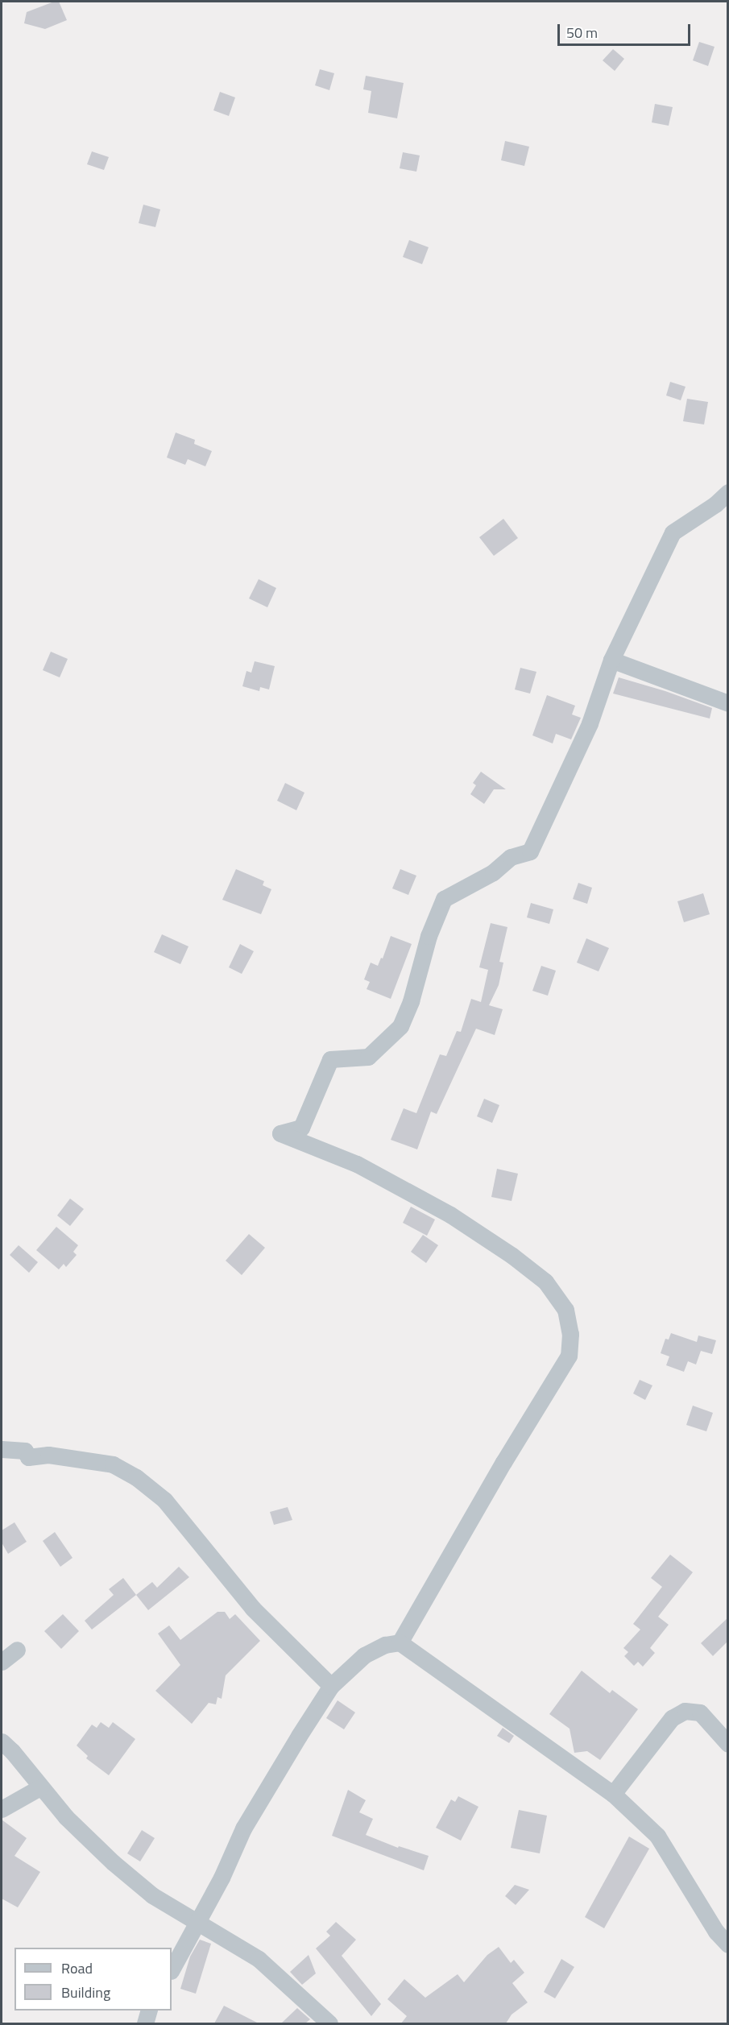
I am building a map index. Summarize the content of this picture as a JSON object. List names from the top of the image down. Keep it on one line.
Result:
{"legend":["Road","Building"],"scale_bar":"50 m"}
